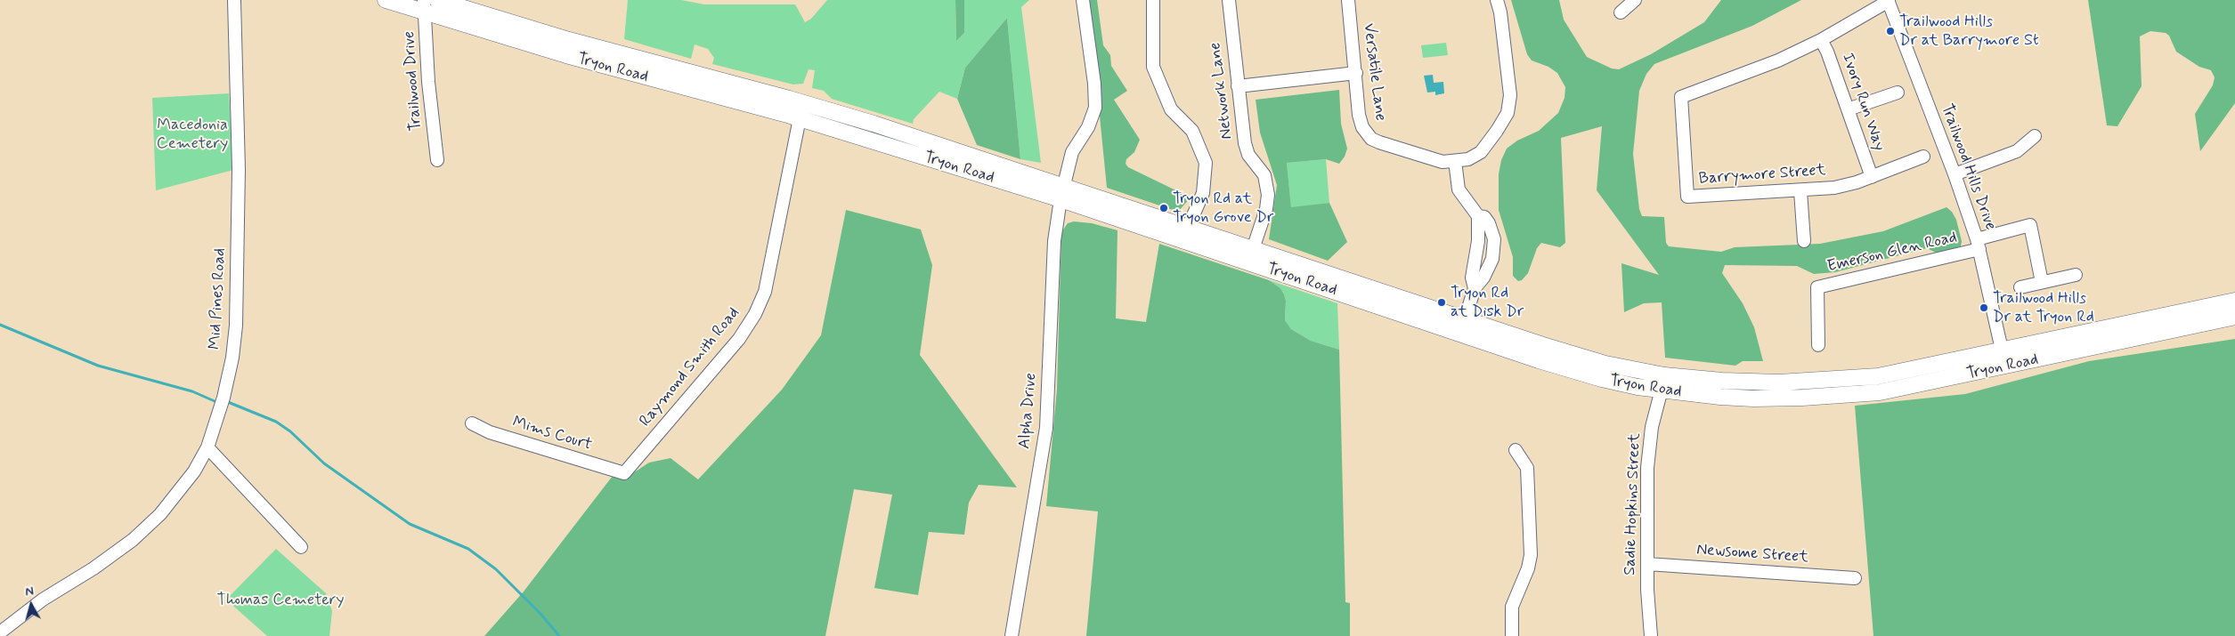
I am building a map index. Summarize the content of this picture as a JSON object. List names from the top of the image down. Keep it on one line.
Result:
{"streets":{"main road":["Tryon Road"],"street":["Versatile Lane","Trailwood Drive","Network Lane","Ivory Run Way","Trailwood Hills Drive","Barrymore Street","Emerson Glen Road","Mid Pines Road","Raymond Smith Road","Alpha Drive","Mims Court","Sadie Hopkins Street","Newsome Street"]},"crossings":[["Tryon Road","Trailwood Drive"],["Tryon Road","Network Lane"],["Tryon Road","Trailwood Hills Drive"],["Tryon Road","Raymond Smith Road"],["Tryon Road","Alpha Drive"],["Tryon Road","Sadie Hopkins Street"],["Ivory Run Way","Barrymore Street"],["Trailwood Hills Drive","Barrymore Street"],["Trailwood Hills Drive","Emerson Glen Road"],["Raymond Smith Road","Mims Court"],["Sadie Hopkins Street","Newsome Street"]],"parks":["Macedonia Cemetery","Thomas Cemetery"],"places":["Trailwood Hills Dr at Barrymore St","Tryon Rd at Tryon Grove Dr","Tryon Rd at Disk Dr","Trailwood Hills Dr at Tryon Rd"],"north":"top"}
